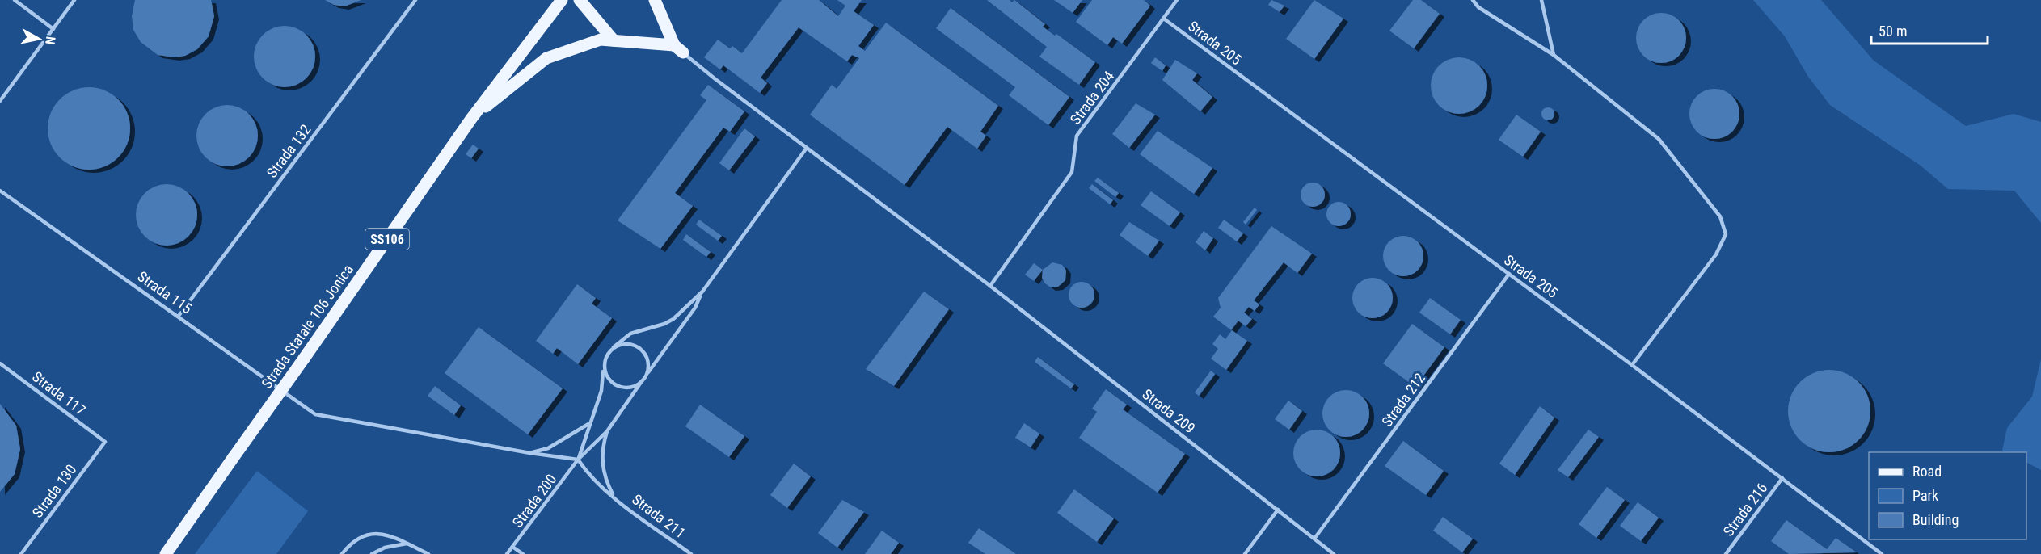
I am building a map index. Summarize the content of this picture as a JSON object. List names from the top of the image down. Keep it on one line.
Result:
{"streets":{"main road":["SS106","Strada Statale 106 Jonica"],"lane":["Strada 205","Strada 204","Strada 132","Strada 115","Strada 117","Strada 212","Strada 209","Strada 130","Strada 200","Strada 216","Strada 211"]},"crossings":[["Strada 205","Strada 204"],["Strada 205","Strada 212"],["Strada 205","Strada 216"],["Strada 204","Strada 209"],["Strada 132","Strada 115"],["Strada 117","Strada 130"],["Strada 212","Strada 209"],["Strada 200","Strada 211"]],"legend":["Road","Park","Building"],"scale_bar":"50 m","north":"right"}
